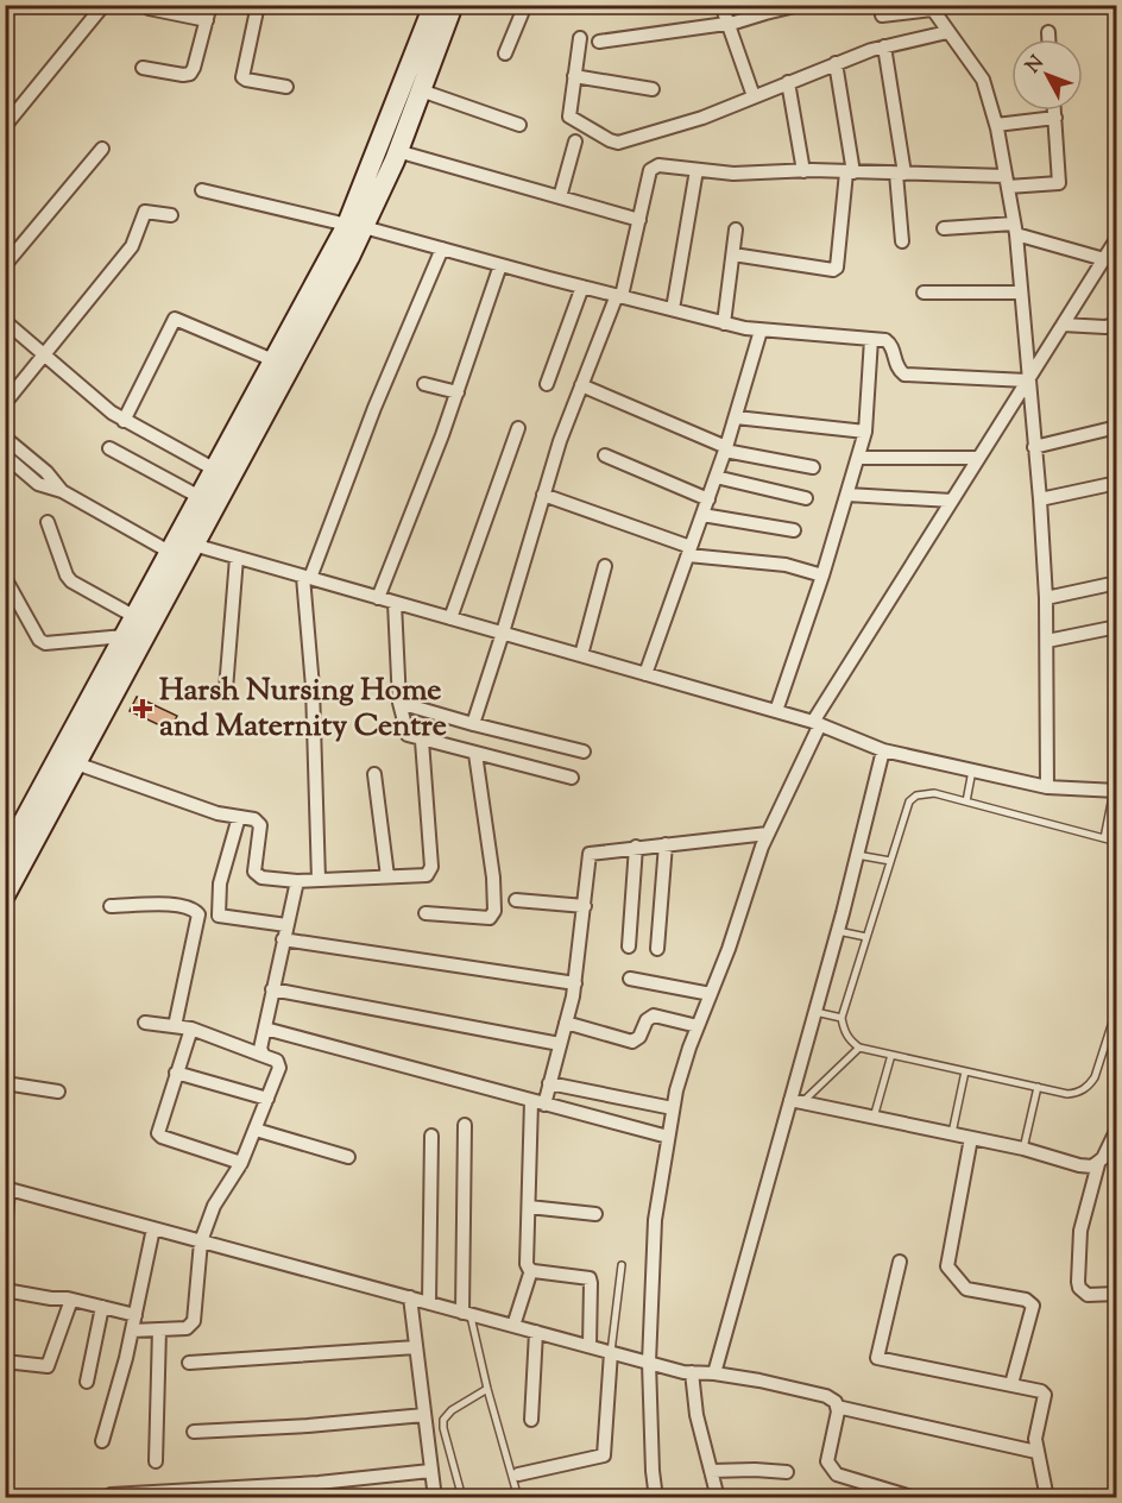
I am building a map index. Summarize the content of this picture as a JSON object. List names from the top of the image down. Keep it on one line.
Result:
{"places":{"health":["Harsh Nursing Home and Maternity Centre"]},"north":"top left"}
